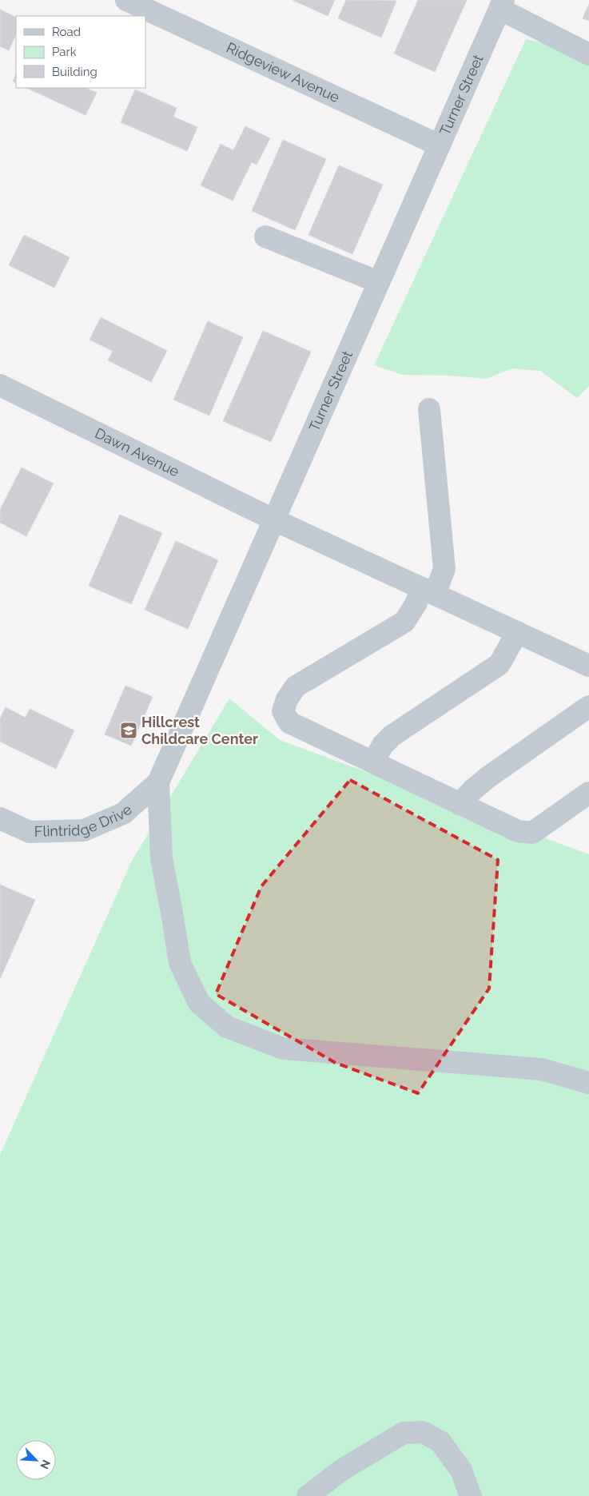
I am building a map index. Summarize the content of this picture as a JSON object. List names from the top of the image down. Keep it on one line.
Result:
{"streets":{"street":["Ridgeview Avenue","Turner Street","Dawn Avenue","Flintridge Drive"]},"crossings":[["Ridgeview Avenue","Turner Street"],["Turner Street","Dawn Avenue"],["Turner Street","Flintridge Drive"]],"places":{"school or university":["Hillcrest Childcare Center"]},"legend":["Road","Park","Building"],"north":"bottom right"}
